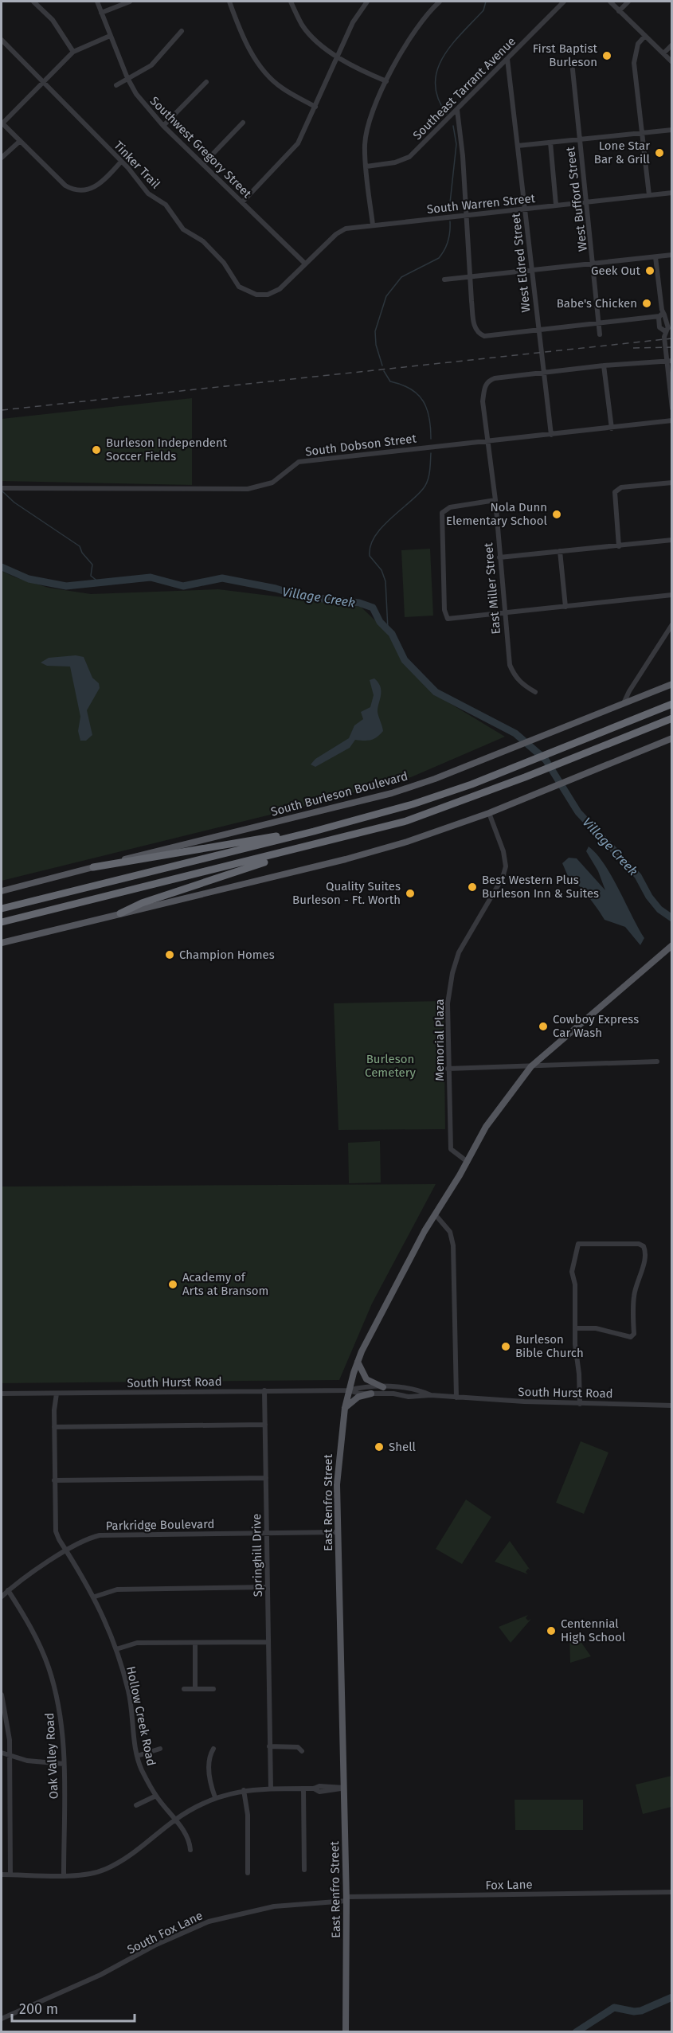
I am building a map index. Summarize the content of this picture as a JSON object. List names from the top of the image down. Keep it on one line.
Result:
{"streets":{"main road":["South Burleson Boulevard","East Renfro Street"],"street":["Southeast Tarrant Avenue","Southwest Gregory Street","Tinker Trail","West Bufford Street","South Warren Street","West Eldred Street","South Dobson Street","East Miller Street","Memorial Plaza","South Hurst Road","Parkridge Boulevard","Springhill Drive","Hollow Creek Road","Oak Valley Road","Fox Lane","South Fox Lane"]},"crossings":[["Southeast Tarrant Avenue","West Eldred Street"],["Southwest Gregory Street","Tinker Trail"],["Southwest Gregory Street","South Warren Street"],["Tinker Trail","South Warren Street"],["West Bufford Street","South Warren Street"],["South Warren Street","West Eldred Street"],["West Eldred Street","South Dobson Street"],["West Eldred Street","East Miller Street"],["South Dobson Street","East Miller Street"],["Memorial Plaza","East Renfro Street"],["South Hurst Road","East Renfro Street"],["South Hurst Road","Springhill Drive"],["South Hurst Road","Hollow Creek Road"],["East Renfro Street","Parkridge Boulevard"],["East Renfro Street","Fox Lane"],["East Renfro Street","South Fox Lane"],["Parkridge Boulevard","Springhill Drive"],["Parkridge Boulevard","Hollow Creek Road"],["Parkridge Boulevard","Oak Valley Road"],["Fox Lane","South Fox Lane"]],"water":["Village Creek"],"parks":["Burleson Cemetery"],"places":["First Baptist Burleson","Lone Star Bar & Grill","Geek Out","Babe's Chicken","Burleson Independent Soccer Fields","Nola Dunn Elementary School","Best Western Plus Burleson Inn & Suites","Quality Suites Burleson - Ft. Worth","Champion Homes","Cowboy Express Car Wash","Academy of Arts at Bransom","Burleson Bible Church","Shell","Centennial High School"],"scale_bar":"200 m"}
